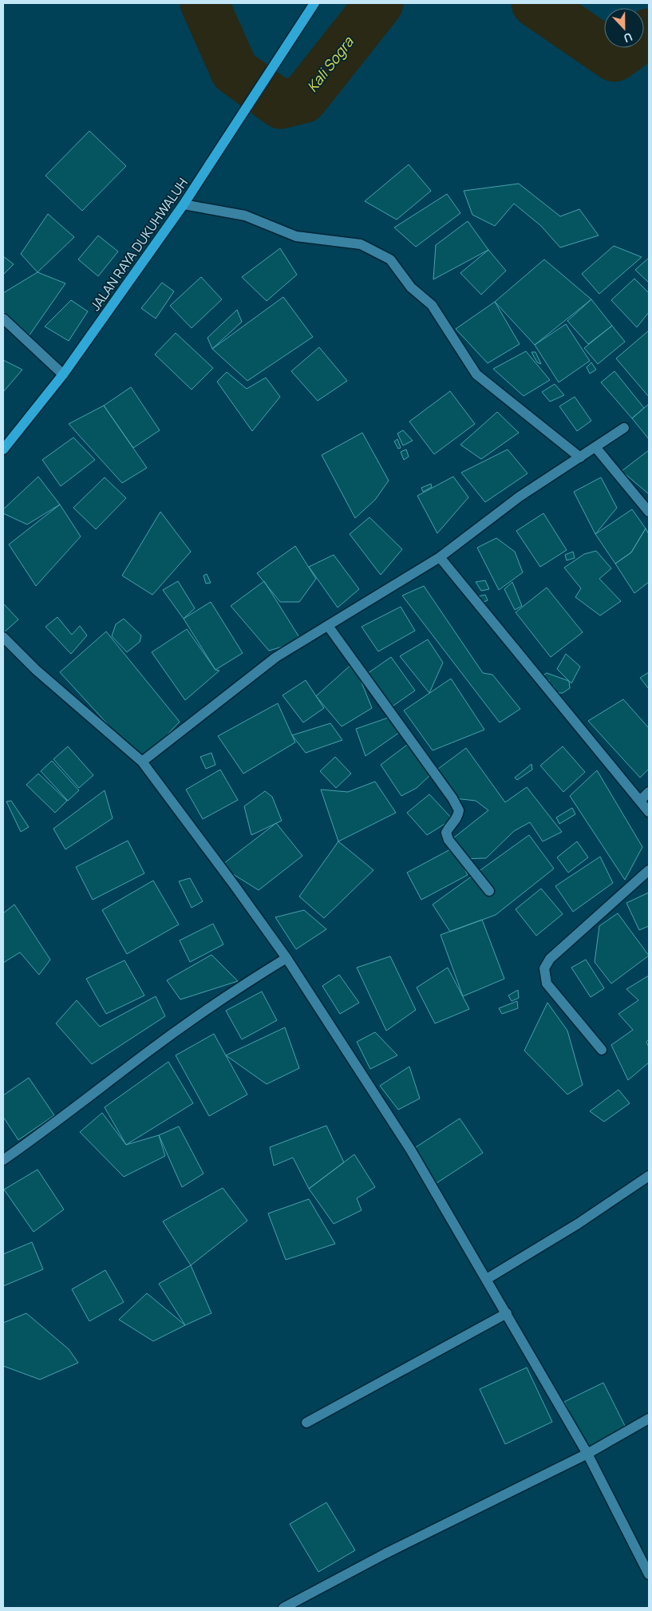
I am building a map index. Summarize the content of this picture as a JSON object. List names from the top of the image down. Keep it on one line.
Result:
{"streets":{"main road":["JALAN RAYA DUKUHWALUH"]},"water":["Kali Sogra"],"north":"bottom"}
